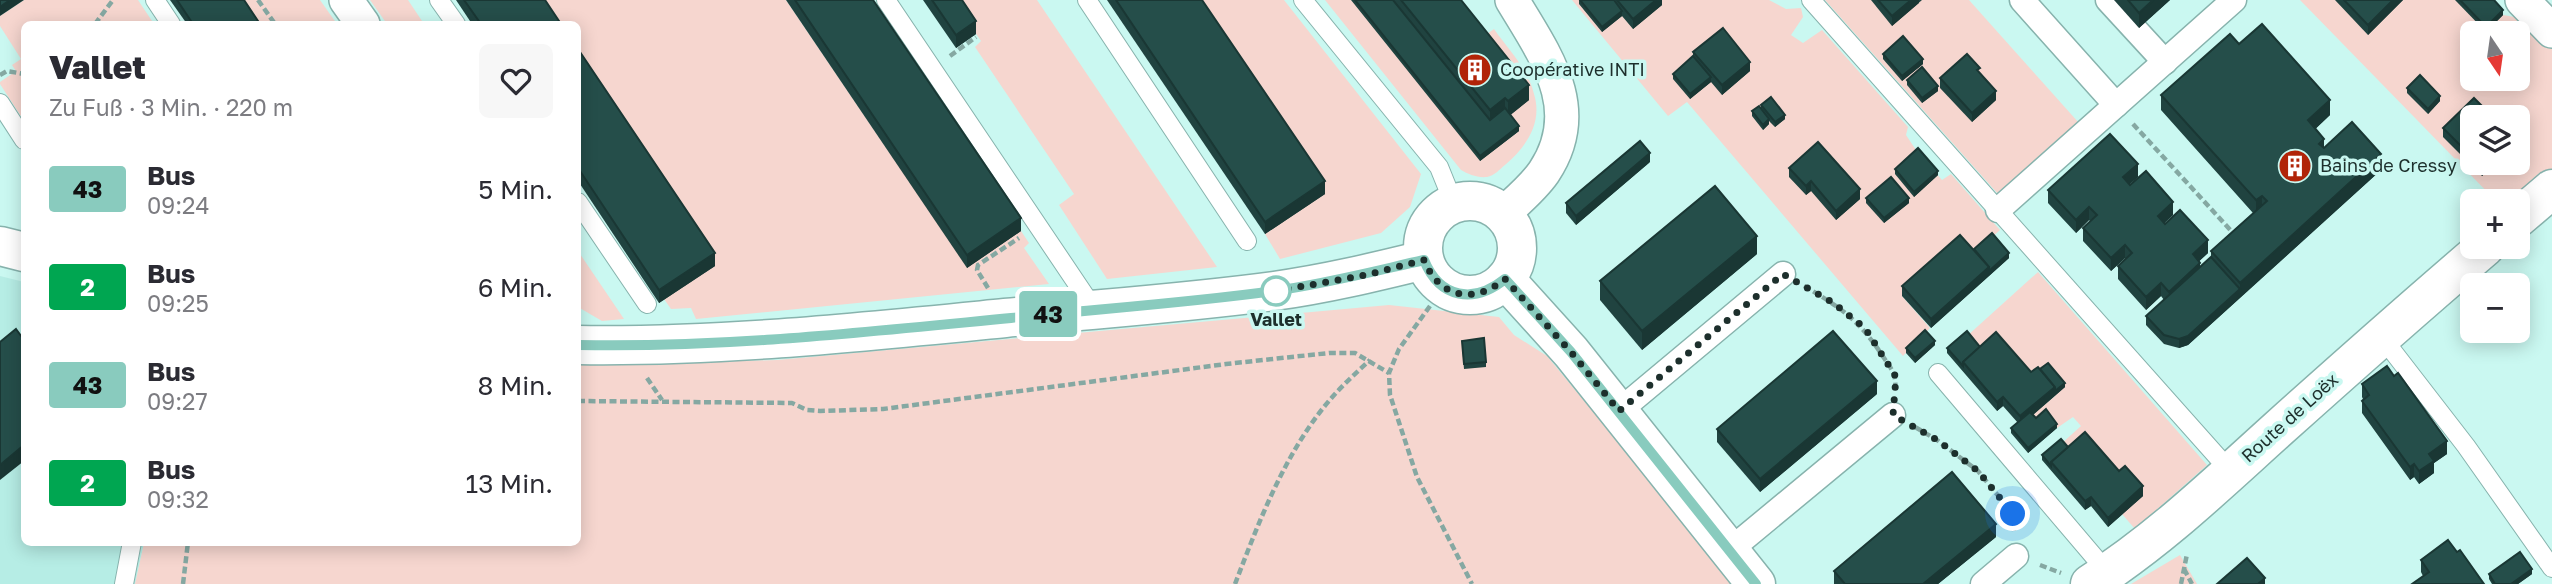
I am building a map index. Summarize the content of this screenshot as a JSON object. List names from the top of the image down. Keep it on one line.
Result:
{"streets":{"street":["Route de Loëx"]},"places":{"building":["Coopérative INTI","Bains de Cressy"],"other":["Vallet"]},"lines":["bus line 43"],"north":"bottom","page":{"on_map":"43","map_buttons":["+","−"],"heading":["Vallet","Zu Fuß · 3 Min. · 220 m"],"list":[{"mark":"43","name":"Bus","note":"09:24","value":"5 Min."},{"mark":"2","name":"Bus","note":"09:25","value":"6 Min."},{"mark":"43","name":"Bus","note":"09:27","value":"8 Min."},{"mark":"2","name":"Bus","note":"09:32","value":"13 Min."}]}}
